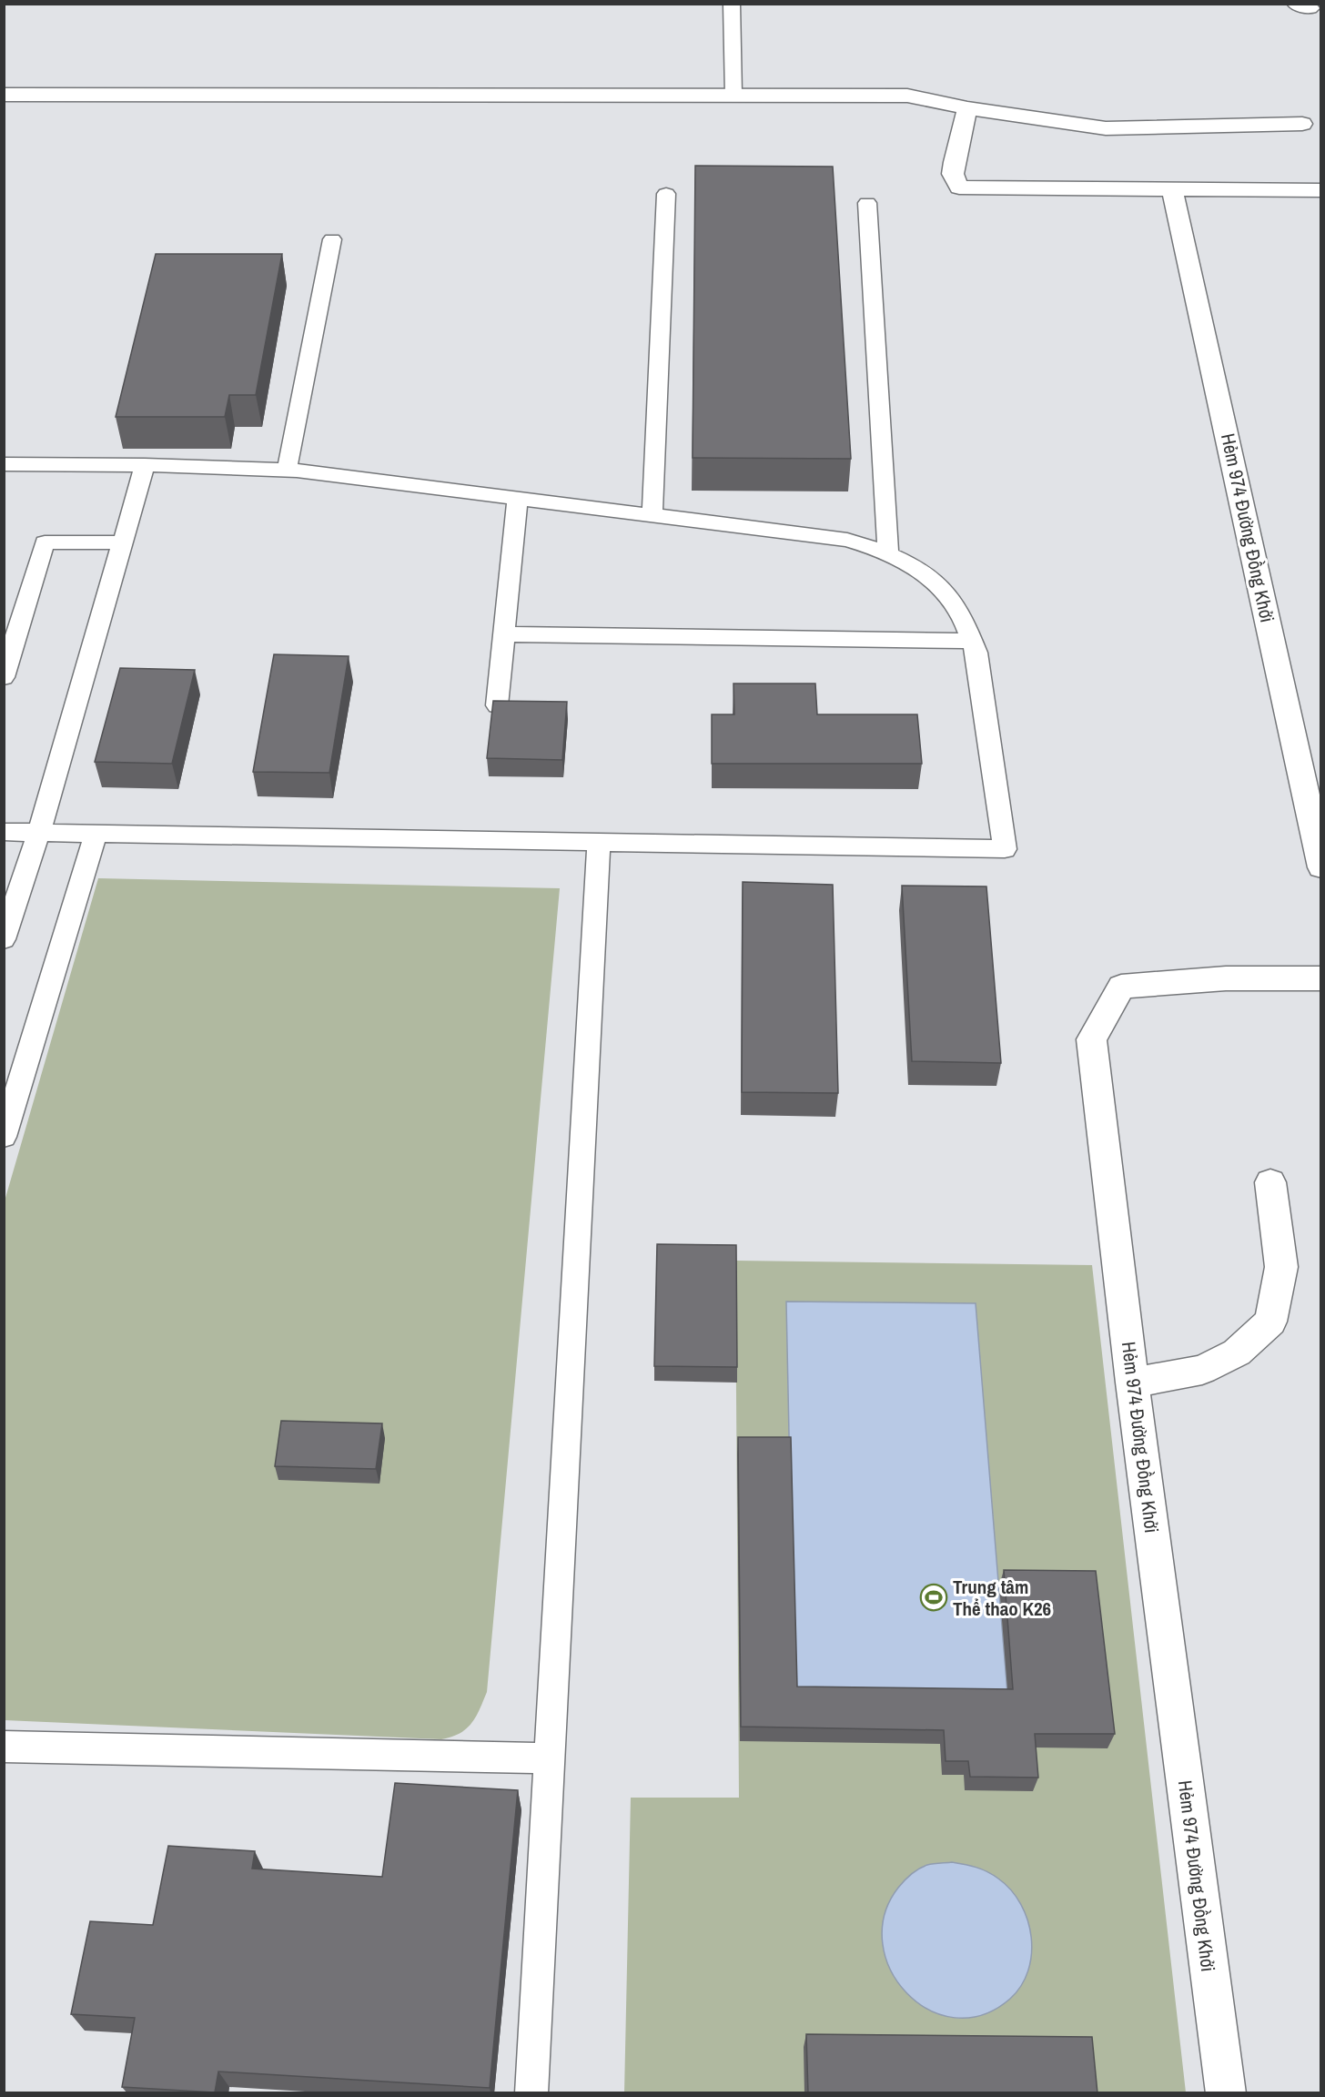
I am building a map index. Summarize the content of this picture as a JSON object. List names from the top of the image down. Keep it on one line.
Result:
{"streets":{"street":["Hẻm 974 Đường Đồng Khởi"]},"places":{"sports":["Trung tâm Thể thao K26"]}}
